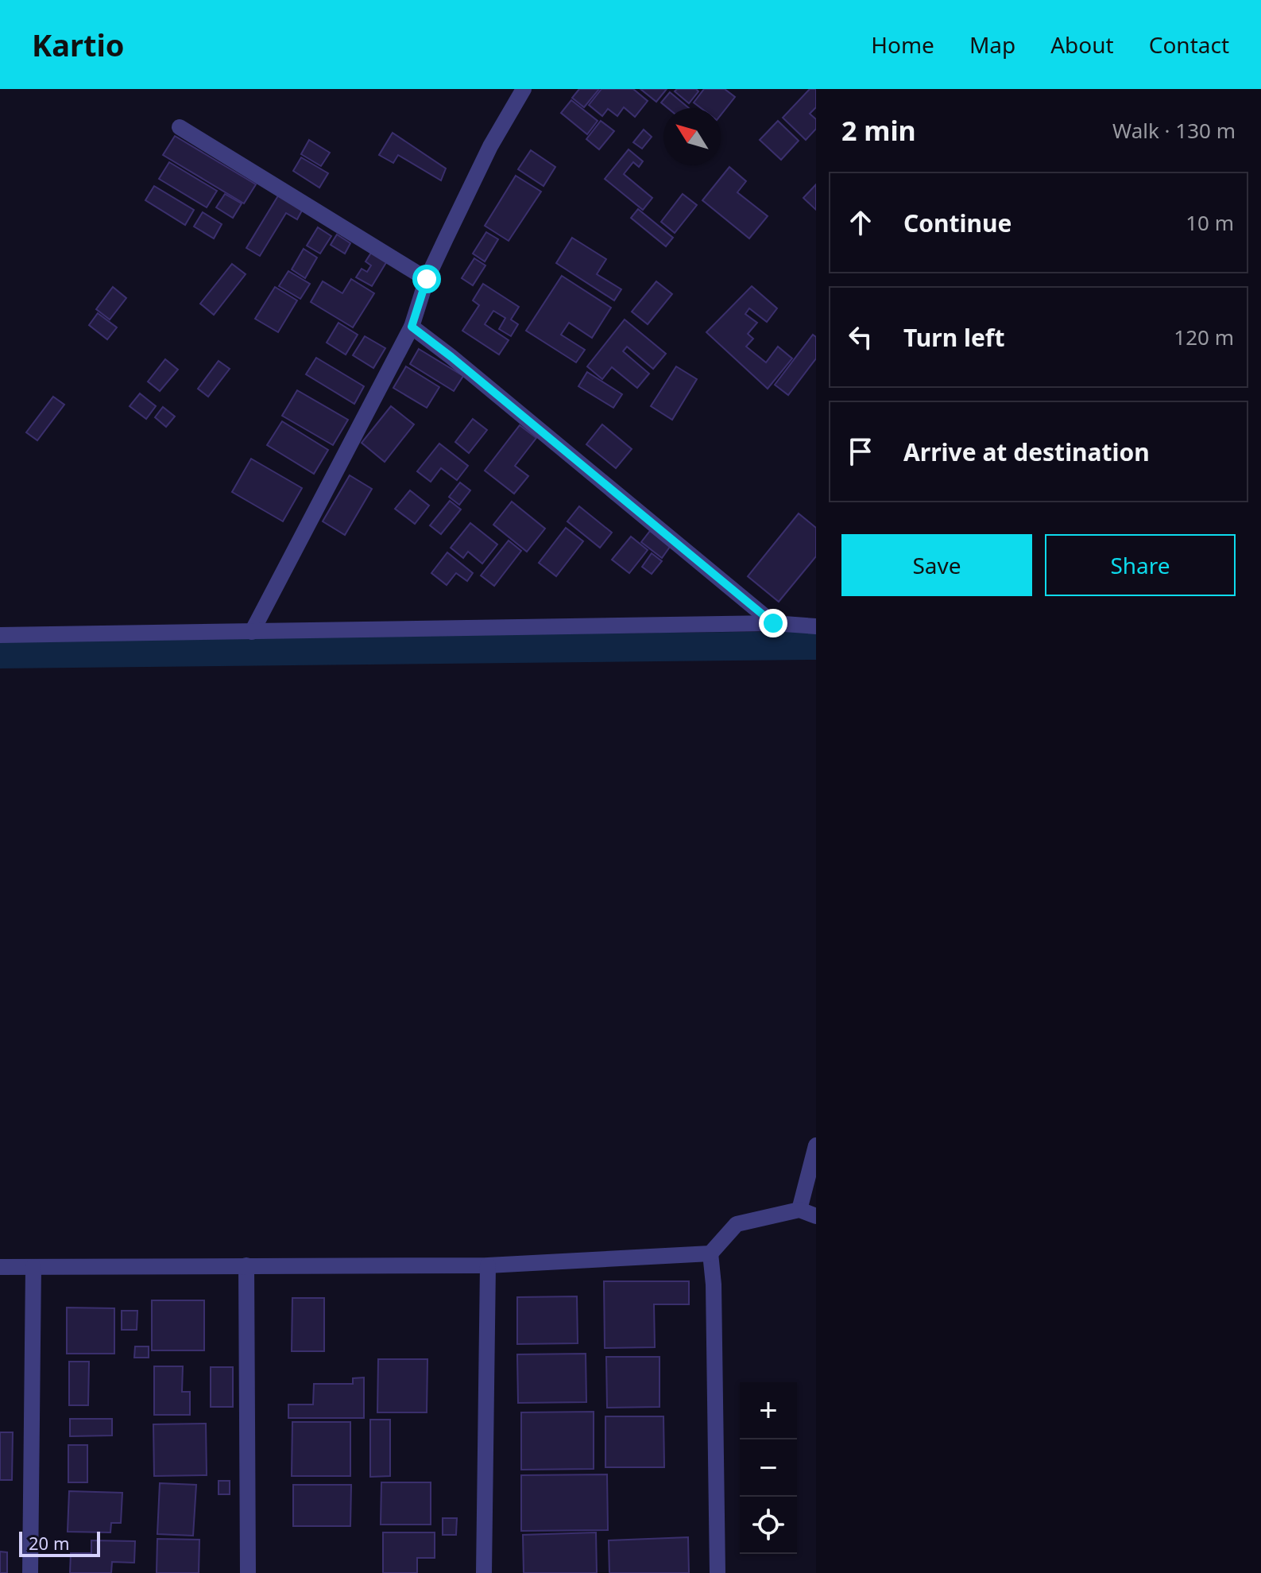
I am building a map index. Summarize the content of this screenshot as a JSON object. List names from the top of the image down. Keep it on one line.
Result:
{"scale_bar":"20 m","north":"top left","page":{"header":"Kartio","nav":["Home","Map","About","Contact"],"heading":["2 min","Walk · 130 m"],"list":[["Continue","10 m"],["Turn left","120 m"],"Arrive at destination"],"buttons":["Save","Share"],"map_buttons":["+","−"],"scale":"20 m"}}
